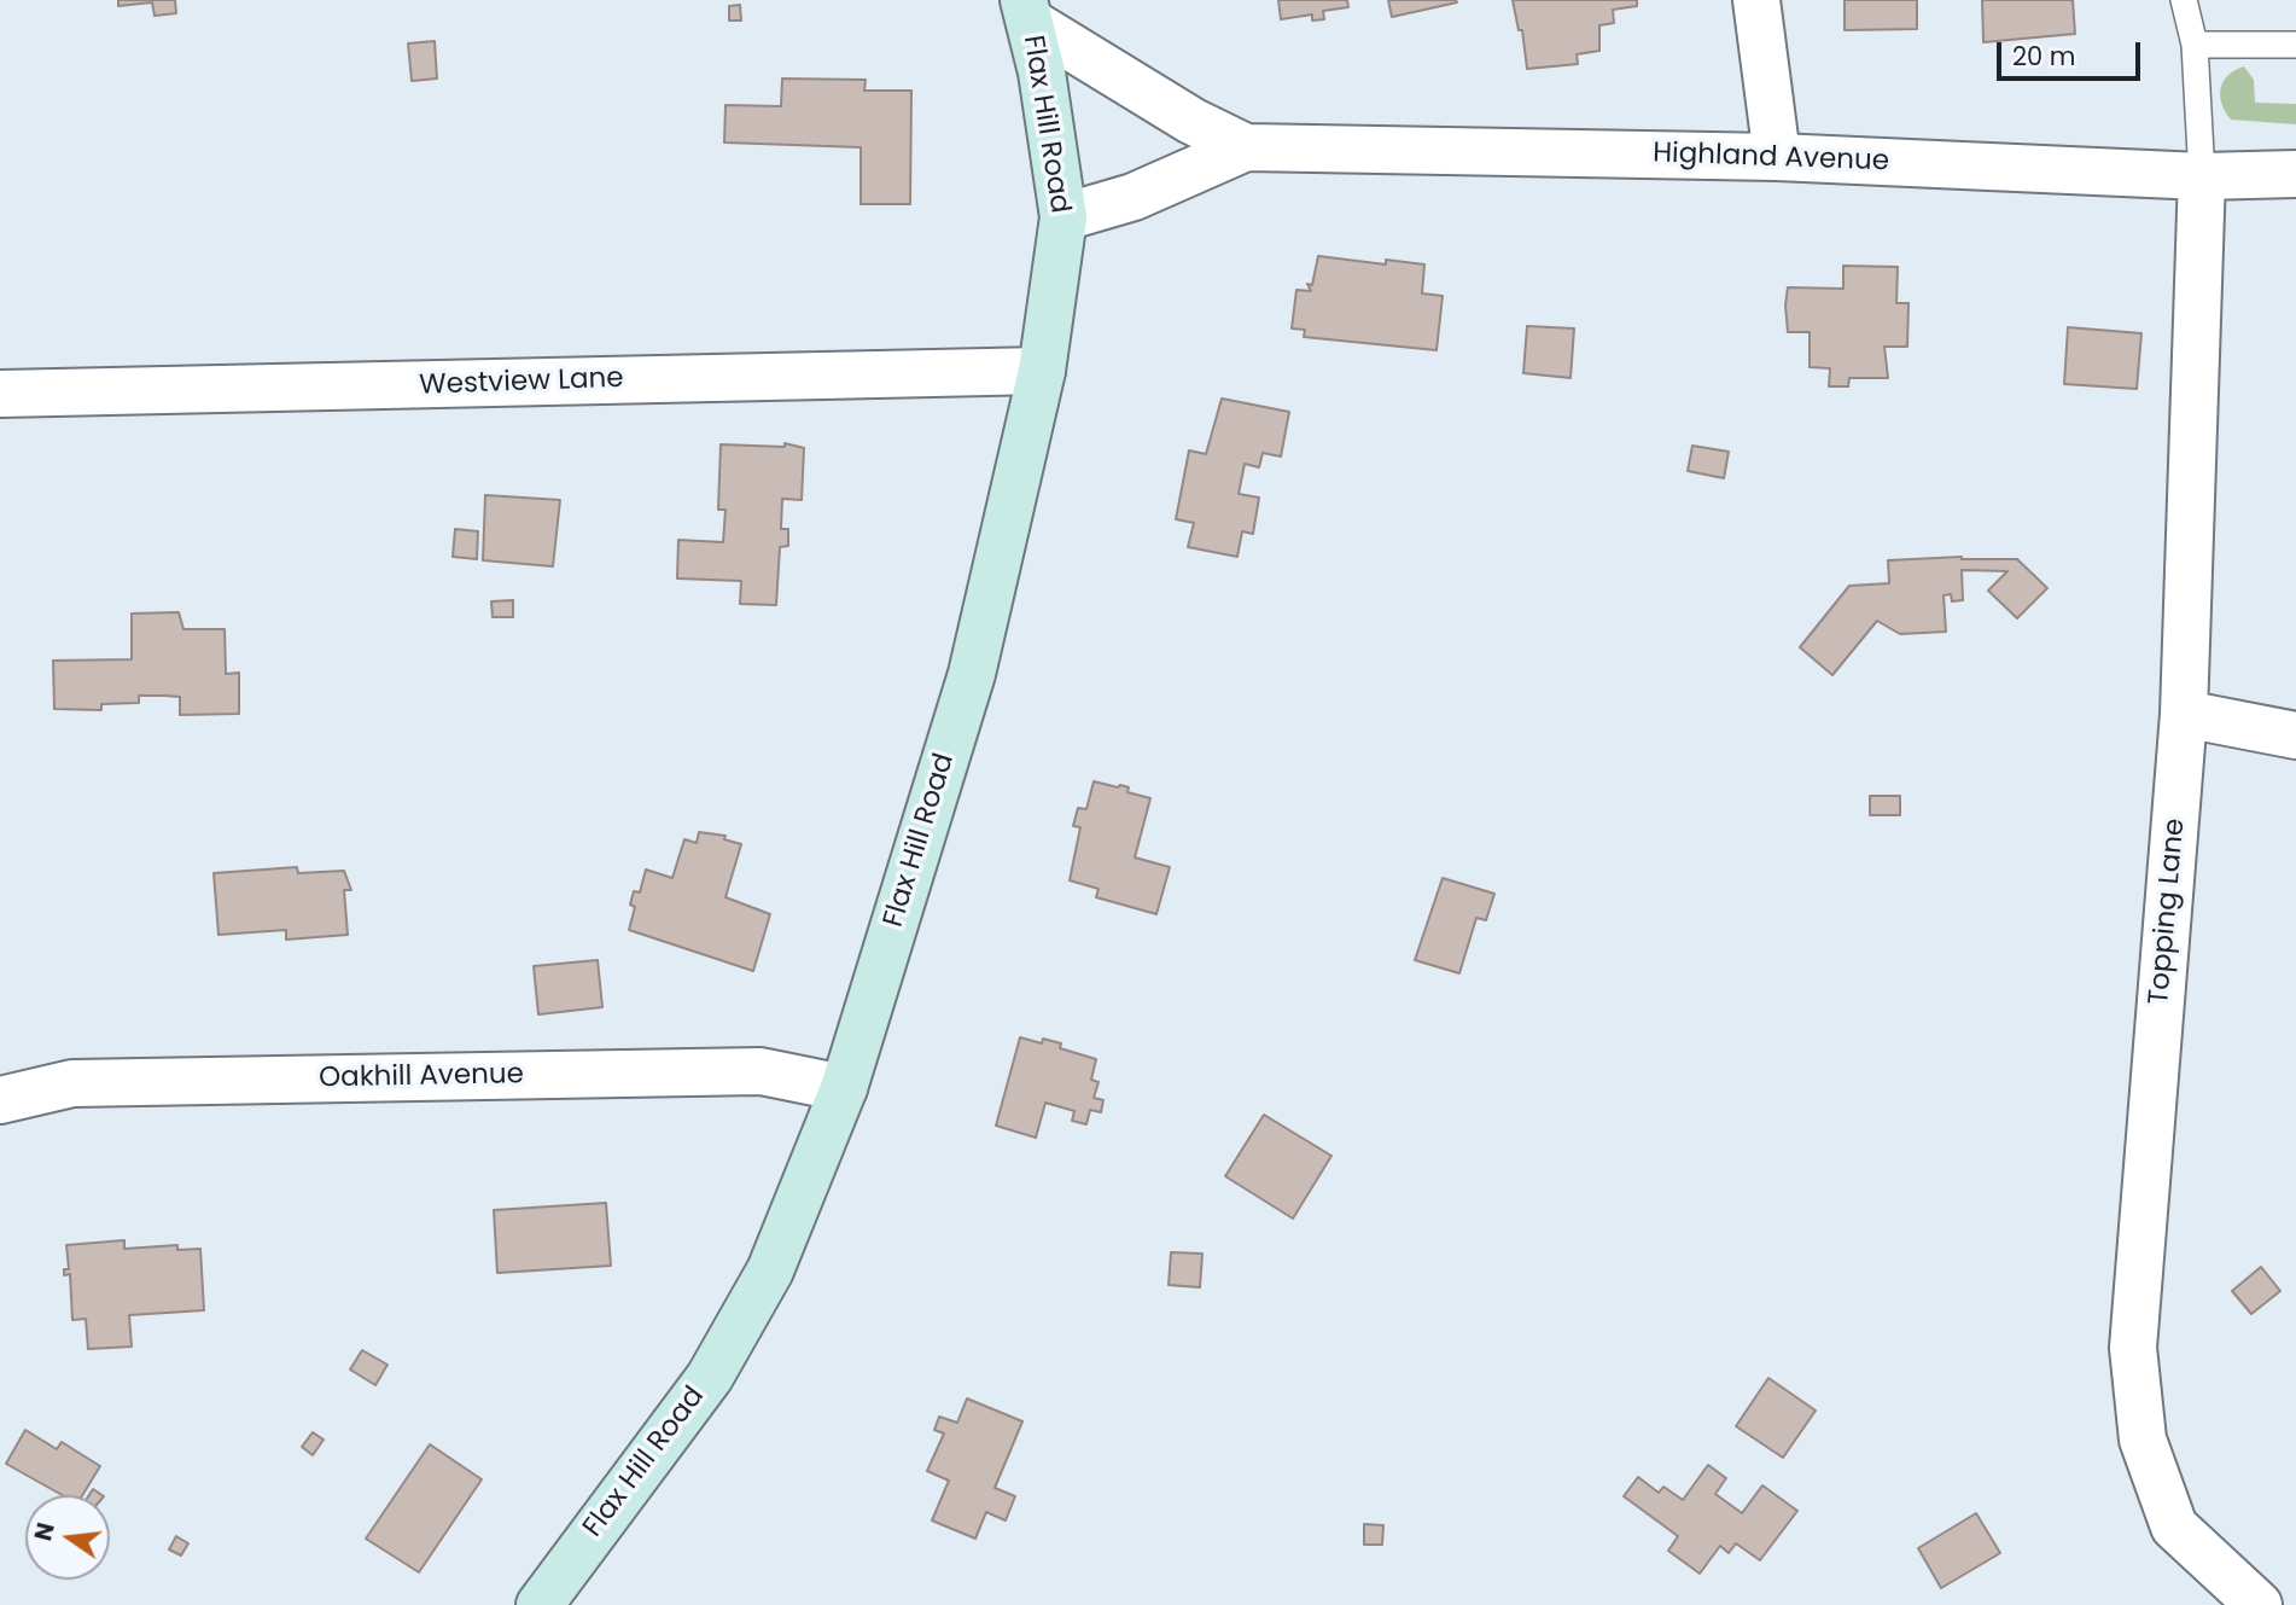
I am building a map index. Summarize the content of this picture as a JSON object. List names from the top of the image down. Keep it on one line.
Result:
{"streets":{"main road":["Flax Hill Road"],"street":["Highland Avenue","Westview Lane","Topping Lane","Oakhill Avenue"]},"crossings":[["Flax Hill Road","Highland Avenue"],["Flax Hill Road","Westview Lane"],["Flax Hill Road","Oakhill Avenue"],["Highland Avenue","Topping Lane"]],"scale_bar":"20 m","north":"left"}
